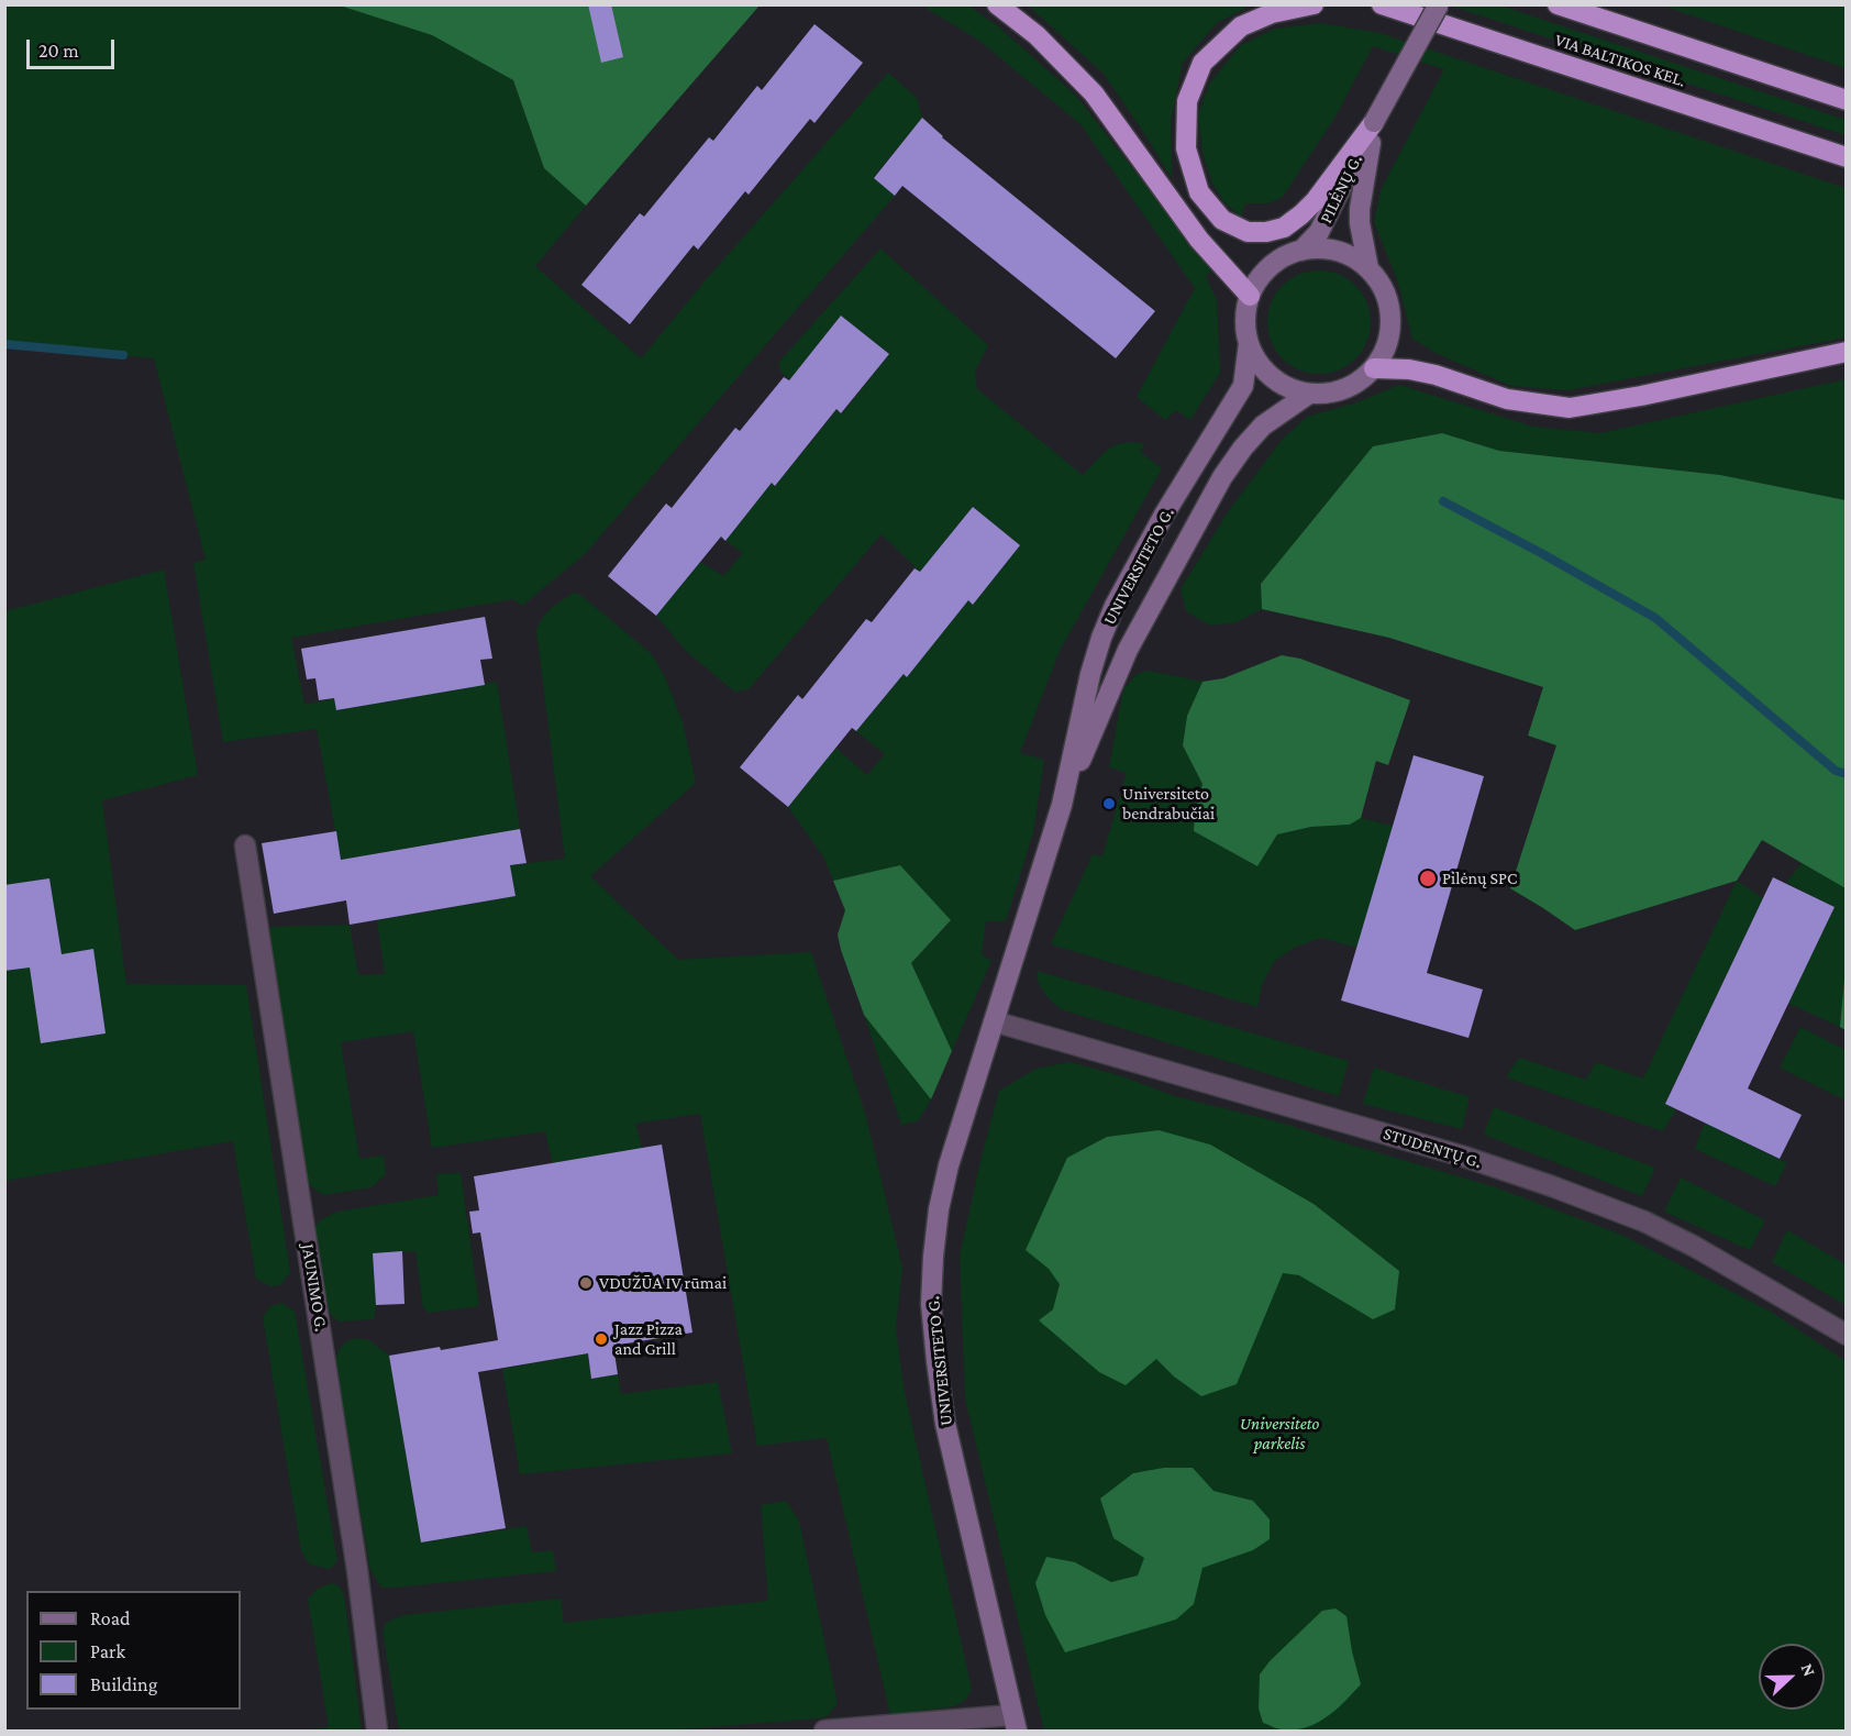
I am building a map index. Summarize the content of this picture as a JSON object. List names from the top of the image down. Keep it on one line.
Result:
{"streets":{"highway":["VIA BALTIKOS KEL."],"main road":["PILĖNŲ G.","UNIVERSITETO G."],"street":["STUDENTŲ G.","JAUNIMO G."]},"crossings":[["PILĖNŲ G.","UNIVERSITETO G."],["UNIVERSITETO G.","STUDENTŲ G."]],"parks":["Universiteto parkelis"],"places":["Universiteto bendrabučiai","Pilėnų SPC","VDUŽŪA IV rūmai","Jazz Pizza and Grill"],"legend":["Road","Park","Building"],"scale_bar":"20 m","north":"right"}
